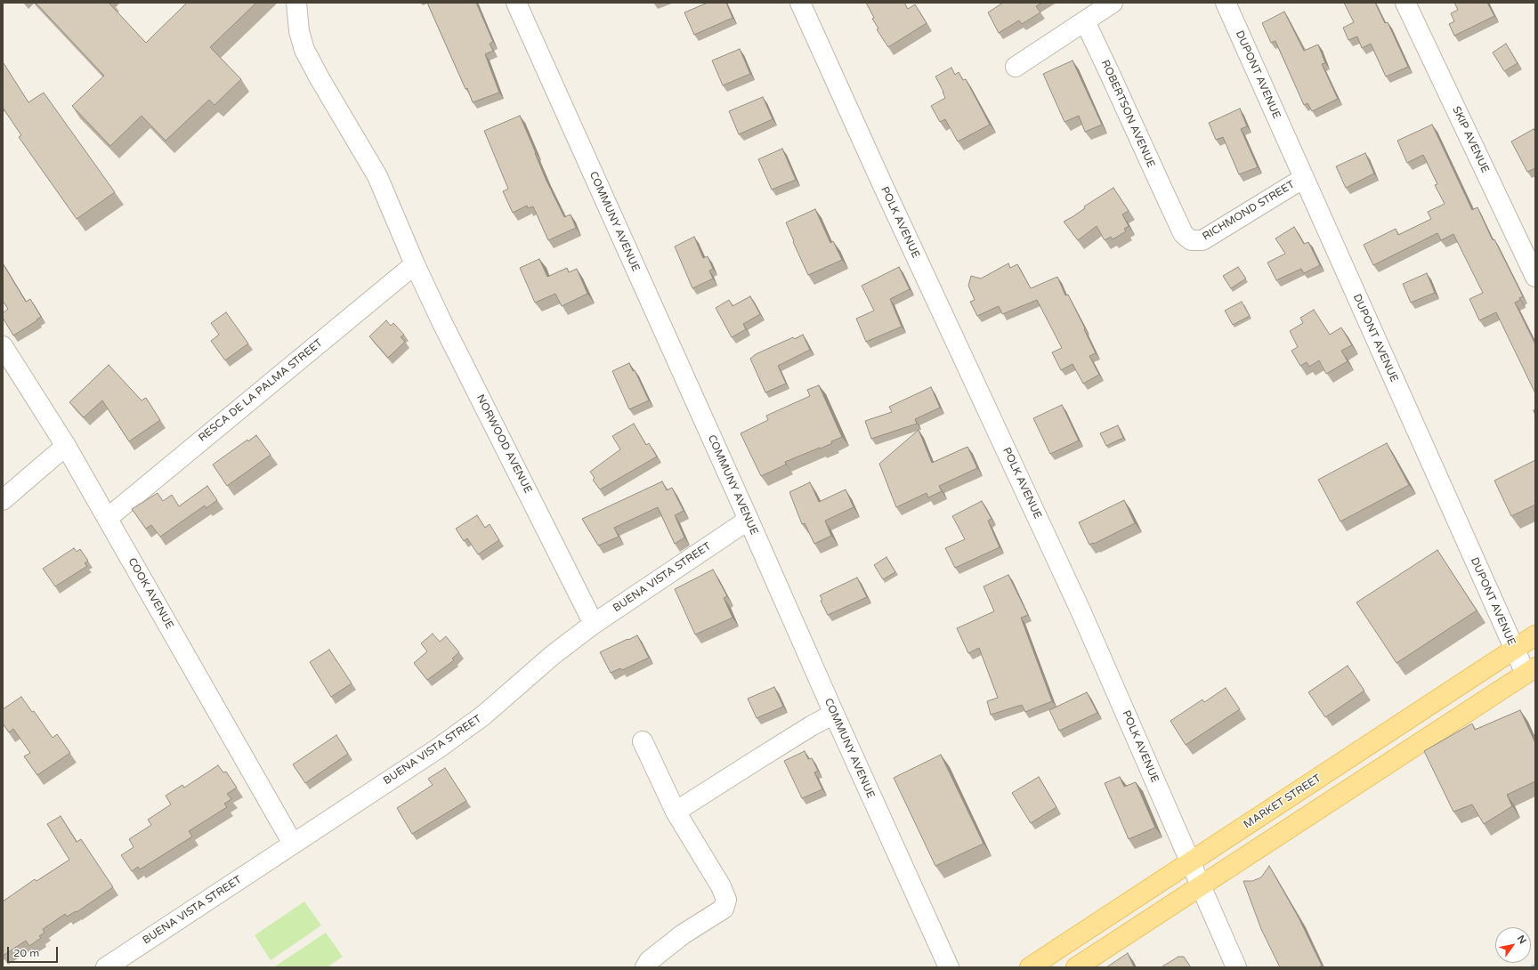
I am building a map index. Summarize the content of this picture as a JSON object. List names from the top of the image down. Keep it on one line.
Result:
{"streets":{"main road":["MARKET STREET"],"street":["DUPONT AVENUE","ROBERTSON AVENUE","SKIP AVENUE","RICHMOND STREET","COMMUNY AVENUE","POLK AVENUE","RESCA DE LA PALMA STREET","NORWOOD AVENUE","BUENA VISTA STREET","COOK AVENUE"]},"crossings":[["DUPONT AVENUE","RICHMOND STREET"],["DUPONT AVENUE","MARKET STREET"],["ROBERTSON AVENUE","RICHMOND STREET"],["COMMUNY AVENUE","BUENA VISTA STREET"],["POLK AVENUE","MARKET STREET"],["RESCA DE LA PALMA STREET","NORWOOD AVENUE"],["RESCA DE LA PALMA STREET","COOK AVENUE"],["NORWOOD AVENUE","BUENA VISTA STREET"],["BUENA VISTA STREET","COOK AVENUE"]],"scale_bar":"20 m","north":"top right"}
